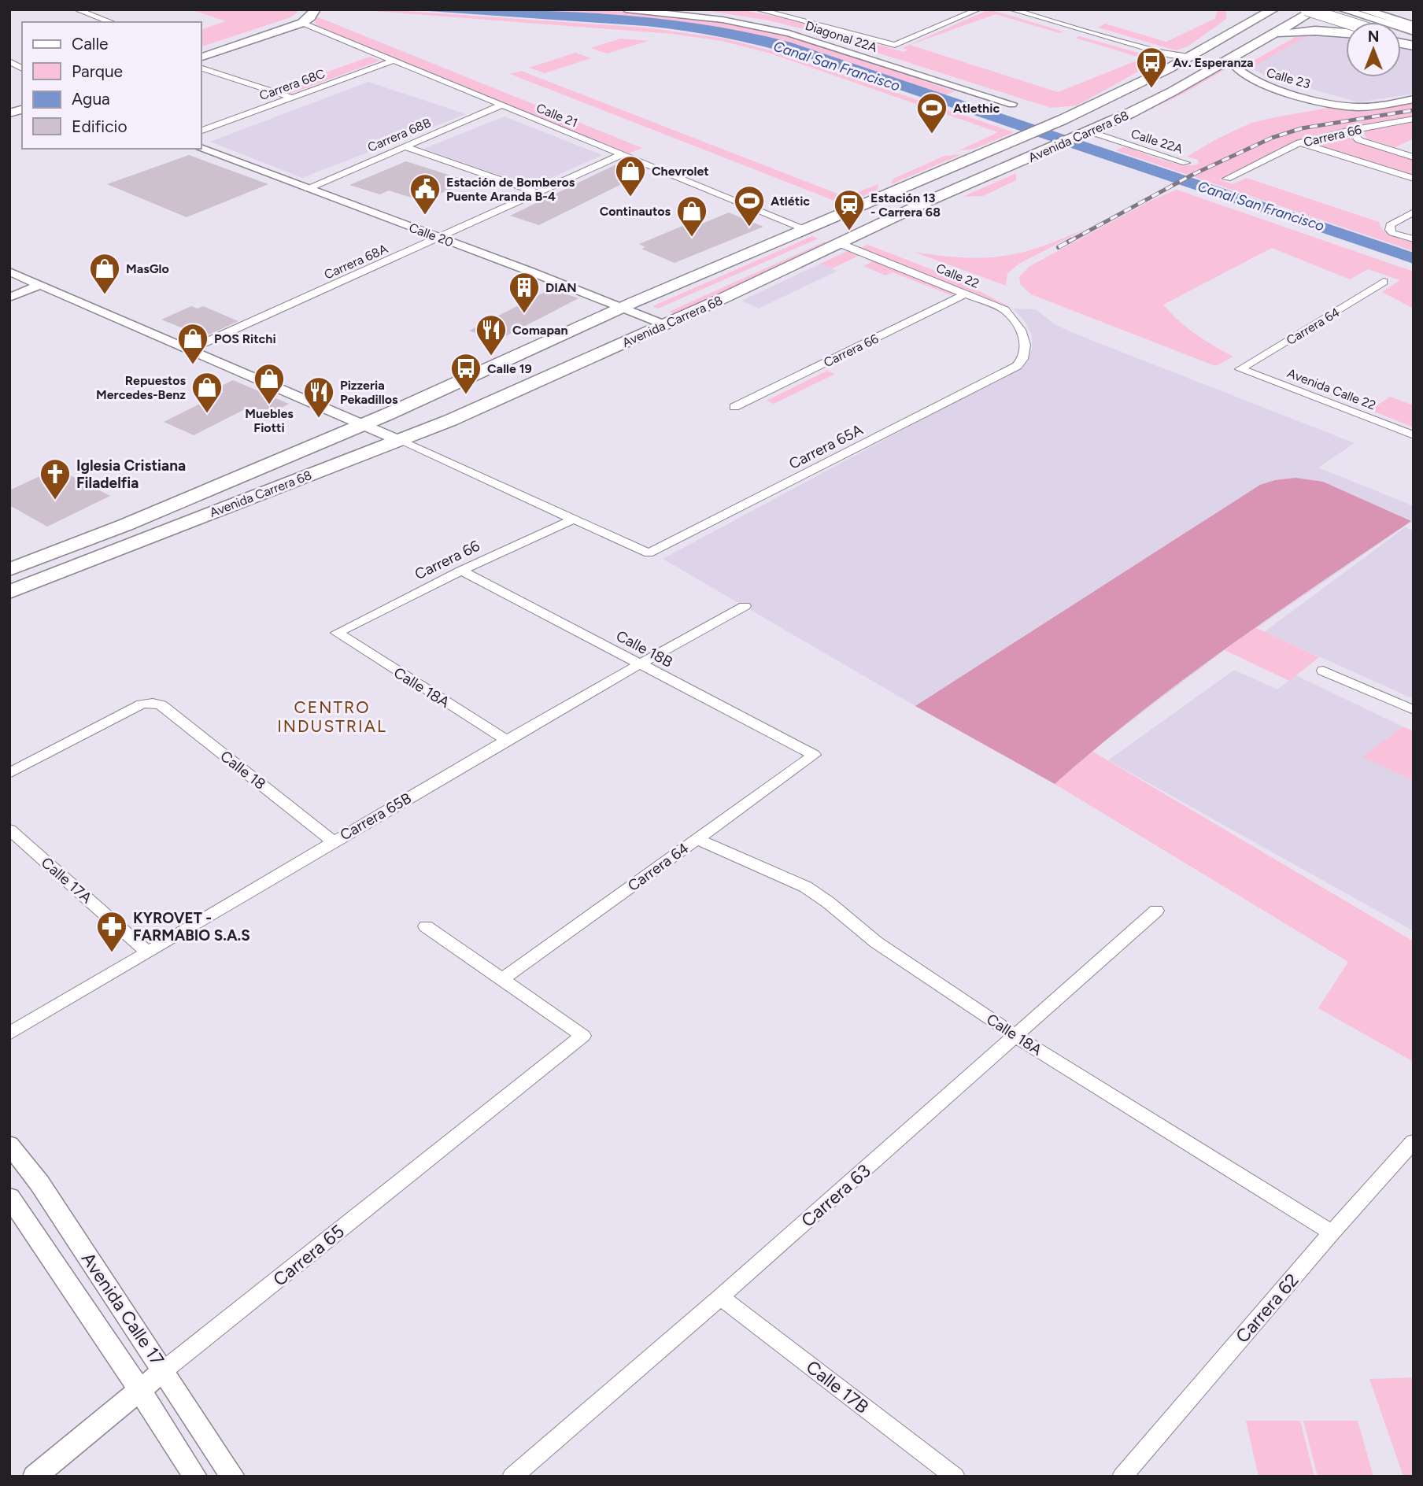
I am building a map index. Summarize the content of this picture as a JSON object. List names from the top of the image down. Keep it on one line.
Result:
{"streets":{"main road":["Avenida Carrera 68"],"street":["Diagonal 22A","Calle 23","Carrera 68C","Calle 21","Carrera 68B","Carrera 66","Calle 22A","Calle 20","Carrera 68A","Calle 22","Carrera 64","Avenida Calle 22","Carrera 65A","Calle 18B","Calle 18A","Calle 18","Carrera 65B","Calle 17A","Carrera 63","Carrera 65","Carrera 62","Avenida Calle 17","Calle 17B"]},"crossings":[["Calle 23","Carrera 66"],["Calle 23","Avenida Carrera 68"],["Carrera 68C","Calle 21"],["Calle 21","Carrera 68B"],["Calle 21","Avenida Carrera 68"],["Calle 21","Carrera 68A"],["Carrera 68B","Calle 20"],["Carrera 66","Calle 22"],["Carrera 66","Carrera 65A"],["Carrera 66","Calle 18B"],["Carrera 66","Calle 18A"],["Avenida Carrera 68","Calle 22A"],["Avenida Carrera 68","Calle 20"],["Avenida Carrera 68","Calle 22"],["Calle 20","Carrera 68A"],["Calle 22","Carrera 65A"],["Carrera 64","Avenida Calle 22"],["Carrera 64","Calle 18B"],["Carrera 64","Calle 18A"],["Carrera 64","Carrera 65"],["Calle 18B","Carrera 65B"],["Calle 18A","Carrera 65B"],["Calle 18A","Carrera 63"],["Calle 18A","Carrera 62"],["Calle 18","Carrera 65B"],["Carrera 65B","Calle 17A"],["Carrera 63","Calle 17B"],["Carrera 65","Avenida Calle 17"]],"districts":["CENTRO INDUSTRIAL"],"water":["Canal San Francisco"],"places":{"bus stop":["Av. Esperanza","Calle 19"],"sports":["Atlethic","Atlétic"],"shop":["Chevrolet","Continautos","MasGlo","POS Ritchi","Muebles Fiotti","Repuestos Mercedes-Benz"],"public building":["Estación de Bomberos Puente Aranda B-4"],"station":["Estación 13 - Carrera 68"],"building":["DIAN"],"restaurant":["Comapan","Pizzeria Pekadillos"],"church":["Iglesia Cristiana Filadelfia"],"pharmacy":["KYROVET - FARMABIO S.A.S"]},"legend":["Calle","Parque","Agua","Edificio"],"north":"top"}
